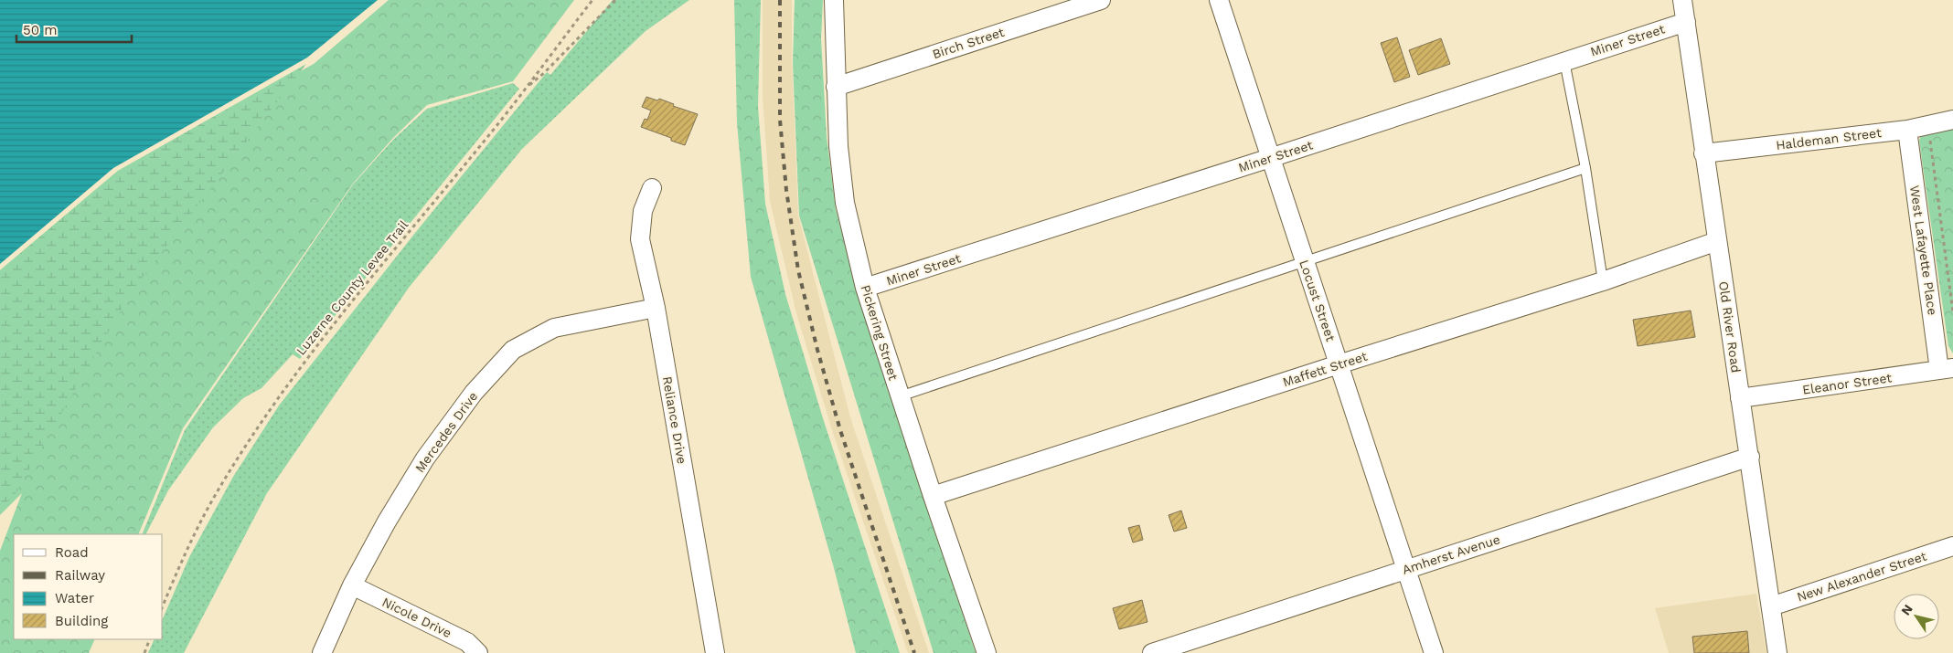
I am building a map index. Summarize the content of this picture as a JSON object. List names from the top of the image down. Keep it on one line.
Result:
{"streets":{"street":["Miner Street","Birch Street","Haldeman Street","West Lafayette Place","Locust Street","Old River Road","Pickering Street","Maffett Street","Eleanor Street","Reliance Drive","Mercedes Drive","Amherst Avenue","New Alexander Street","Nicole Drive"],"path":["Luzerne County Levee Trail"]},"crossings":[["Miner Street","Locust Street"],["Miner Street","Old River Road"],["Miner Street","Pickering Street"],["Birch Street","Pickering Street"],["Haldeman Street","West Lafayette Place"],["Haldeman Street","Old River Road"],["West Lafayette Place","Eleanor Street"],["Locust Street","Maffett Street"],["Locust Street","Amherst Avenue"],["Old River Road","Maffett Street"],["Old River Road","Eleanor Street"],["Old River Road","Amherst Avenue"],["Old River Road","New Alexander Street"],["Pickering Street","Maffett Street"],["Reliance Drive","Mercedes Drive"],["Mercedes Drive","Nicole Drive"]],"legend":["Road","Railway","Water","Building"],"scale_bar":"50 m","north":"top left"}
